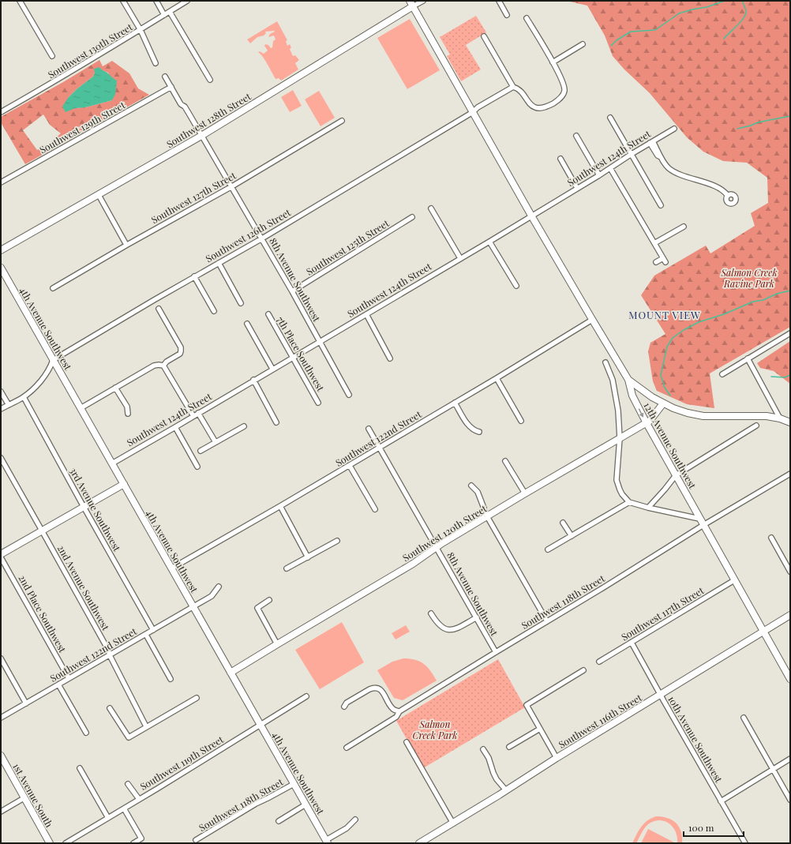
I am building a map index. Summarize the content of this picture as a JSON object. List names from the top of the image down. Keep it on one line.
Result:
{"streets":{"street":["Southwest 130th Street","Southwest 128th Street","Southwest 129th Street","Southwest 124th Street","Southwest 127th Street","Southwest 126th Street","Southwest 125th Street","8th Avenue Southwest","4th Avenue Southwest","7th Place Southwest","Southwest 122nd Street","12th Avenue Southwest","3rd Avenue Southwest","Southwest 120th Street","2nd Avenue Southwest","Southwest 118th Street","2nd Place Southwest","Southwest 117th Street","Southwest 116th Street","10th Avenue Southwest","Southwest 119th Street","1st Avenue South"]},"crossings":[["Southwest 128th Street","8th Avenue Southwest"],["Southwest 129th Street","8th Avenue Southwest"],["Southwest 124th Street","8th Avenue Southwest"],["Southwest 124th Street","4th Avenue Southwest"],["Southwest 124th Street","7th Place Southwest"],["Southwest 127th Street","8th Avenue Southwest"],["Southwest 126th Street","8th Avenue Southwest"],["Southwest 126th Street","4th Avenue Southwest"],["Southwest 125th Street","8th Avenue Southwest"],["8th Avenue Southwest","Southwest 122nd Street"],["8th Avenue Southwest","Southwest 120th Street"],["8th Avenue Southwest","Southwest 118th Street"],["4th Avenue Southwest","Southwest 122nd Street"],["4th Avenue Southwest","Southwest 120th Street"],["4th Avenue Southwest","Southwest 118th Street"],["4th Avenue Southwest","Southwest 119th Street"],["Southwest 122nd Street","3rd Avenue Southwest"],["Southwest 122nd Street","2nd Avenue Southwest"],["Southwest 122nd Street","2nd Place Southwest"],["12th Avenue Southwest","Southwest 120th Street"],["12th Avenue Southwest","Southwest 118th Street"],["12th Avenue Southwest","Southwest 117th Street"],["12th Avenue Southwest","Southwest 116th Street"],["Southwest 117th Street","10th Avenue Southwest"],["Southwest 116th Street","10th Avenue Southwest"]],"districts":["MOUNT VIEW"],"parks":["Salmon Creek Ravine Park","Salmon Creek Park"],"scale_bar":"100 m"}
